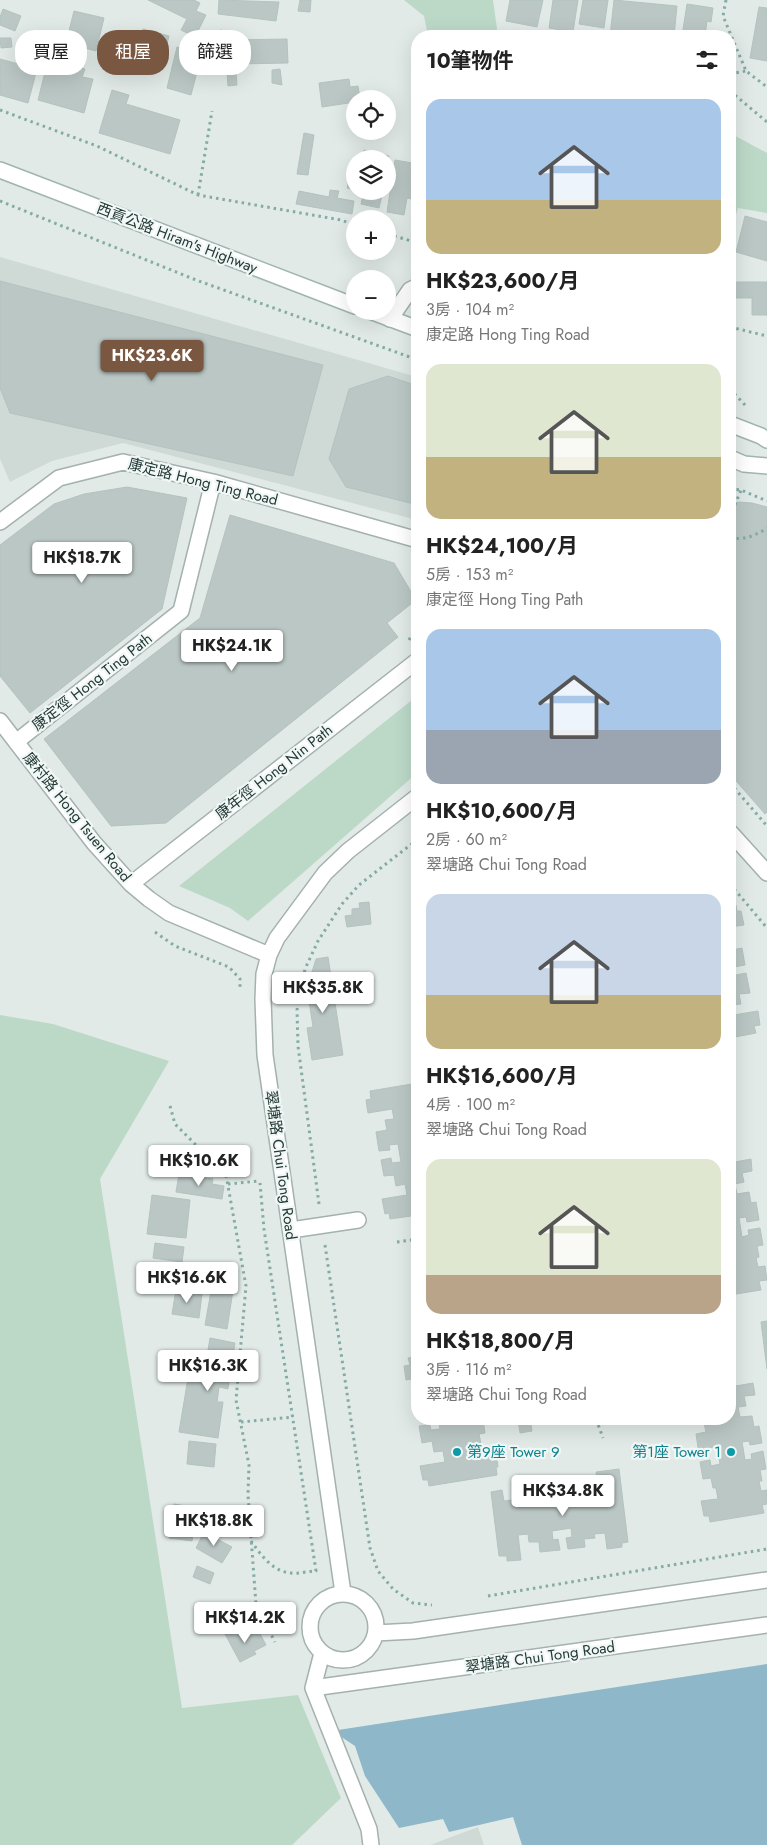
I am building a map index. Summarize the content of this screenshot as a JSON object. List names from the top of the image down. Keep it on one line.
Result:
{"streets":{"street":["西貢公路 Hiram's Highway","康定路 Hong Ting Road","康定徑 Hong Ting Path","康年徑 Hong Nin Path","康村路 Hong Tsuen Road","翠塘路 Chui Tong Road"]},"crossings":[["康定路 Hong Ting Road","康定徑 Hong Ting Path"],["康定徑 Hong Ting Path","康村路 Hong Tsuen Road"],["康年徑 Hong Nin Path","康村路 Hong Tsuen Road"],["康村路 Hong Tsuen Road","翠塘路 Chui Tong Road"]],"places":["第9座 Tower 9","第1座 Tower 1"],"page":{"chip":["買屋","租屋","篩選"],"heading":"10筆物件","map_buttons":["+","−"],"list":[{"name":"HK$23,600/月","note":"3房 · 104 m² · 康定路 Hong Ting Road"},{"name":"HK$24,100/月","note":"5房 · 153 m² · 康定徑 Hong Ting Path"},{"name":"HK$10,600/月","note":"2房 · 60 m² · 翠塘路 Chui Tong Road"},{"name":"HK$16,600/月","note":"4房 · 100 m² · 翠塘路 Chui Tong Road"},{"name":"HK$18,800/月","note":"3房 · 116 m² · 翠塘路 Chui Tong Road"}],"price":["HK$23.6K","HK$18.7K","HK$24.1K","HK$35.8K","HK$10.6K","HK$16.6K","HK$16.3K","HK$34.8K","HK$18.8K","HK$14.2K"]}}
